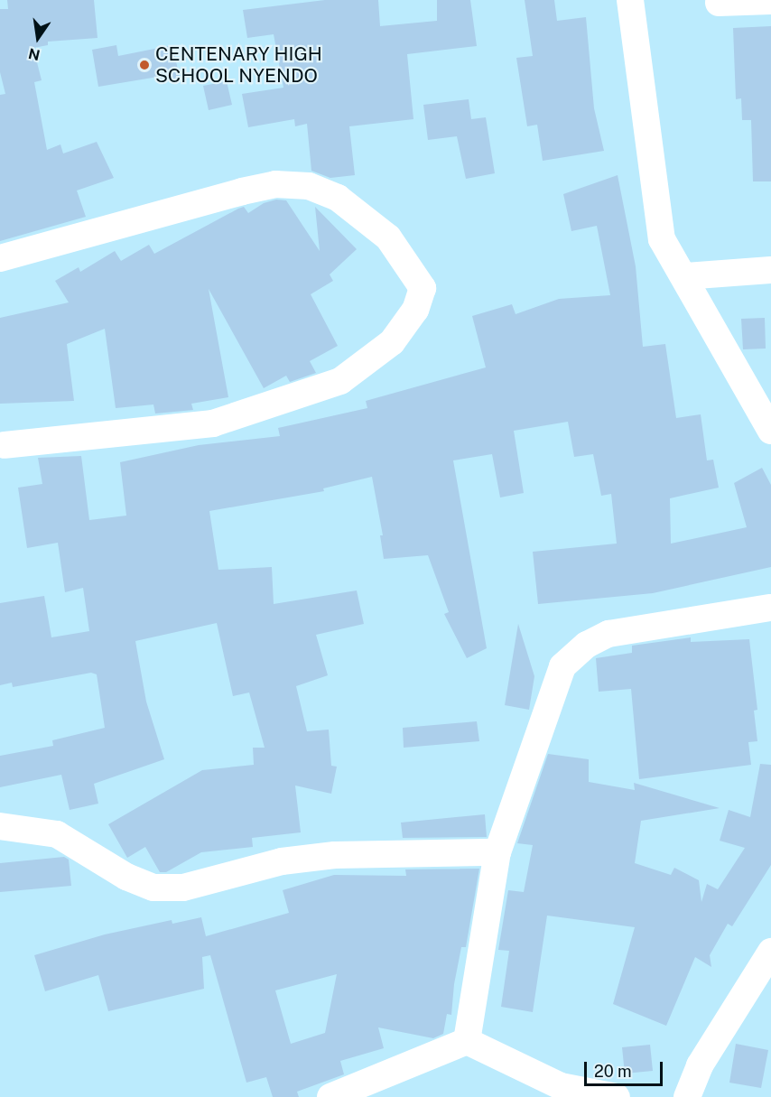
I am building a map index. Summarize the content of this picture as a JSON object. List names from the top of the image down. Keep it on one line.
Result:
{"places":["CENTENARY HIGH SCHOOL NYENDO"],"scale_bar":"20 m","north":"bottom"}
